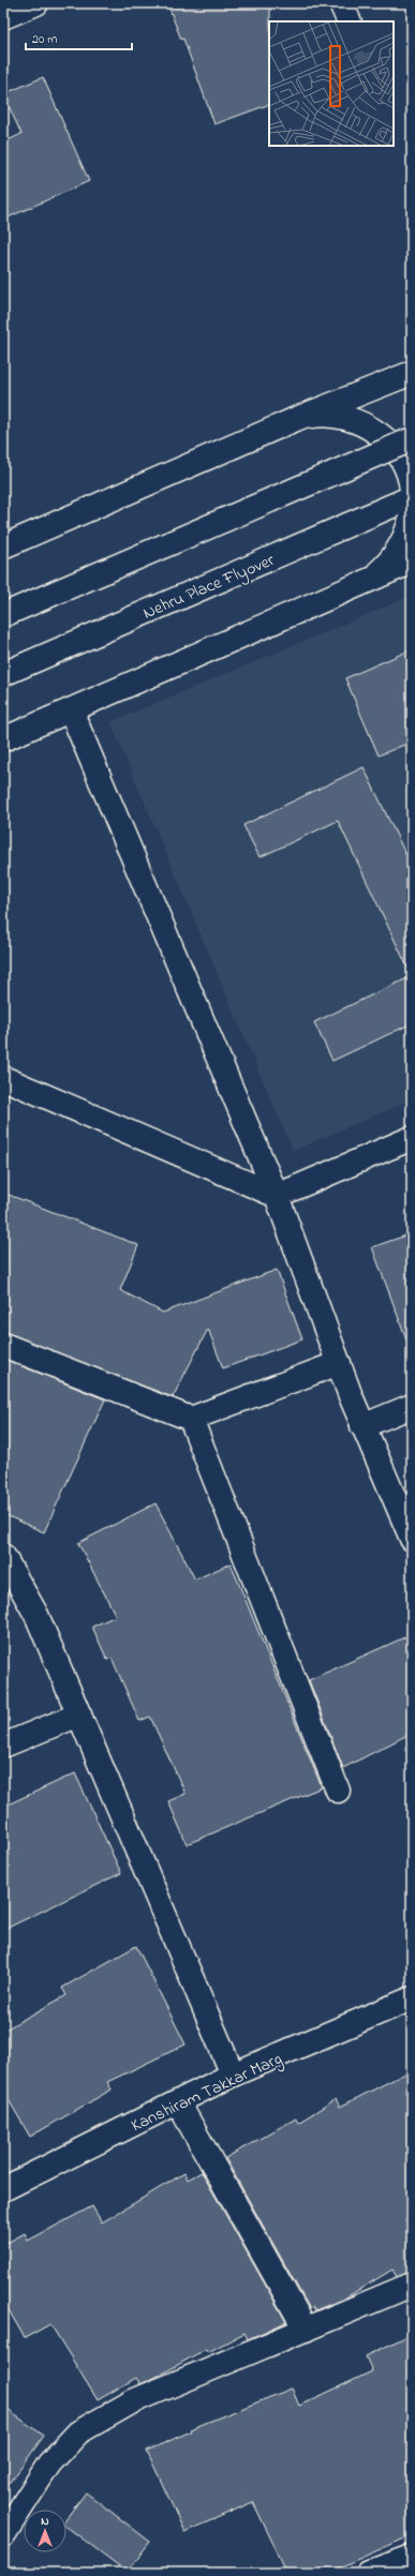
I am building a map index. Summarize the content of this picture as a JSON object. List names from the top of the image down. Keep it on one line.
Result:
{"streets":{"street":["Nehru Place Flyover","Kanshiram Takkar Marg"]},"scale_bar":"20 m","north":"top"}
